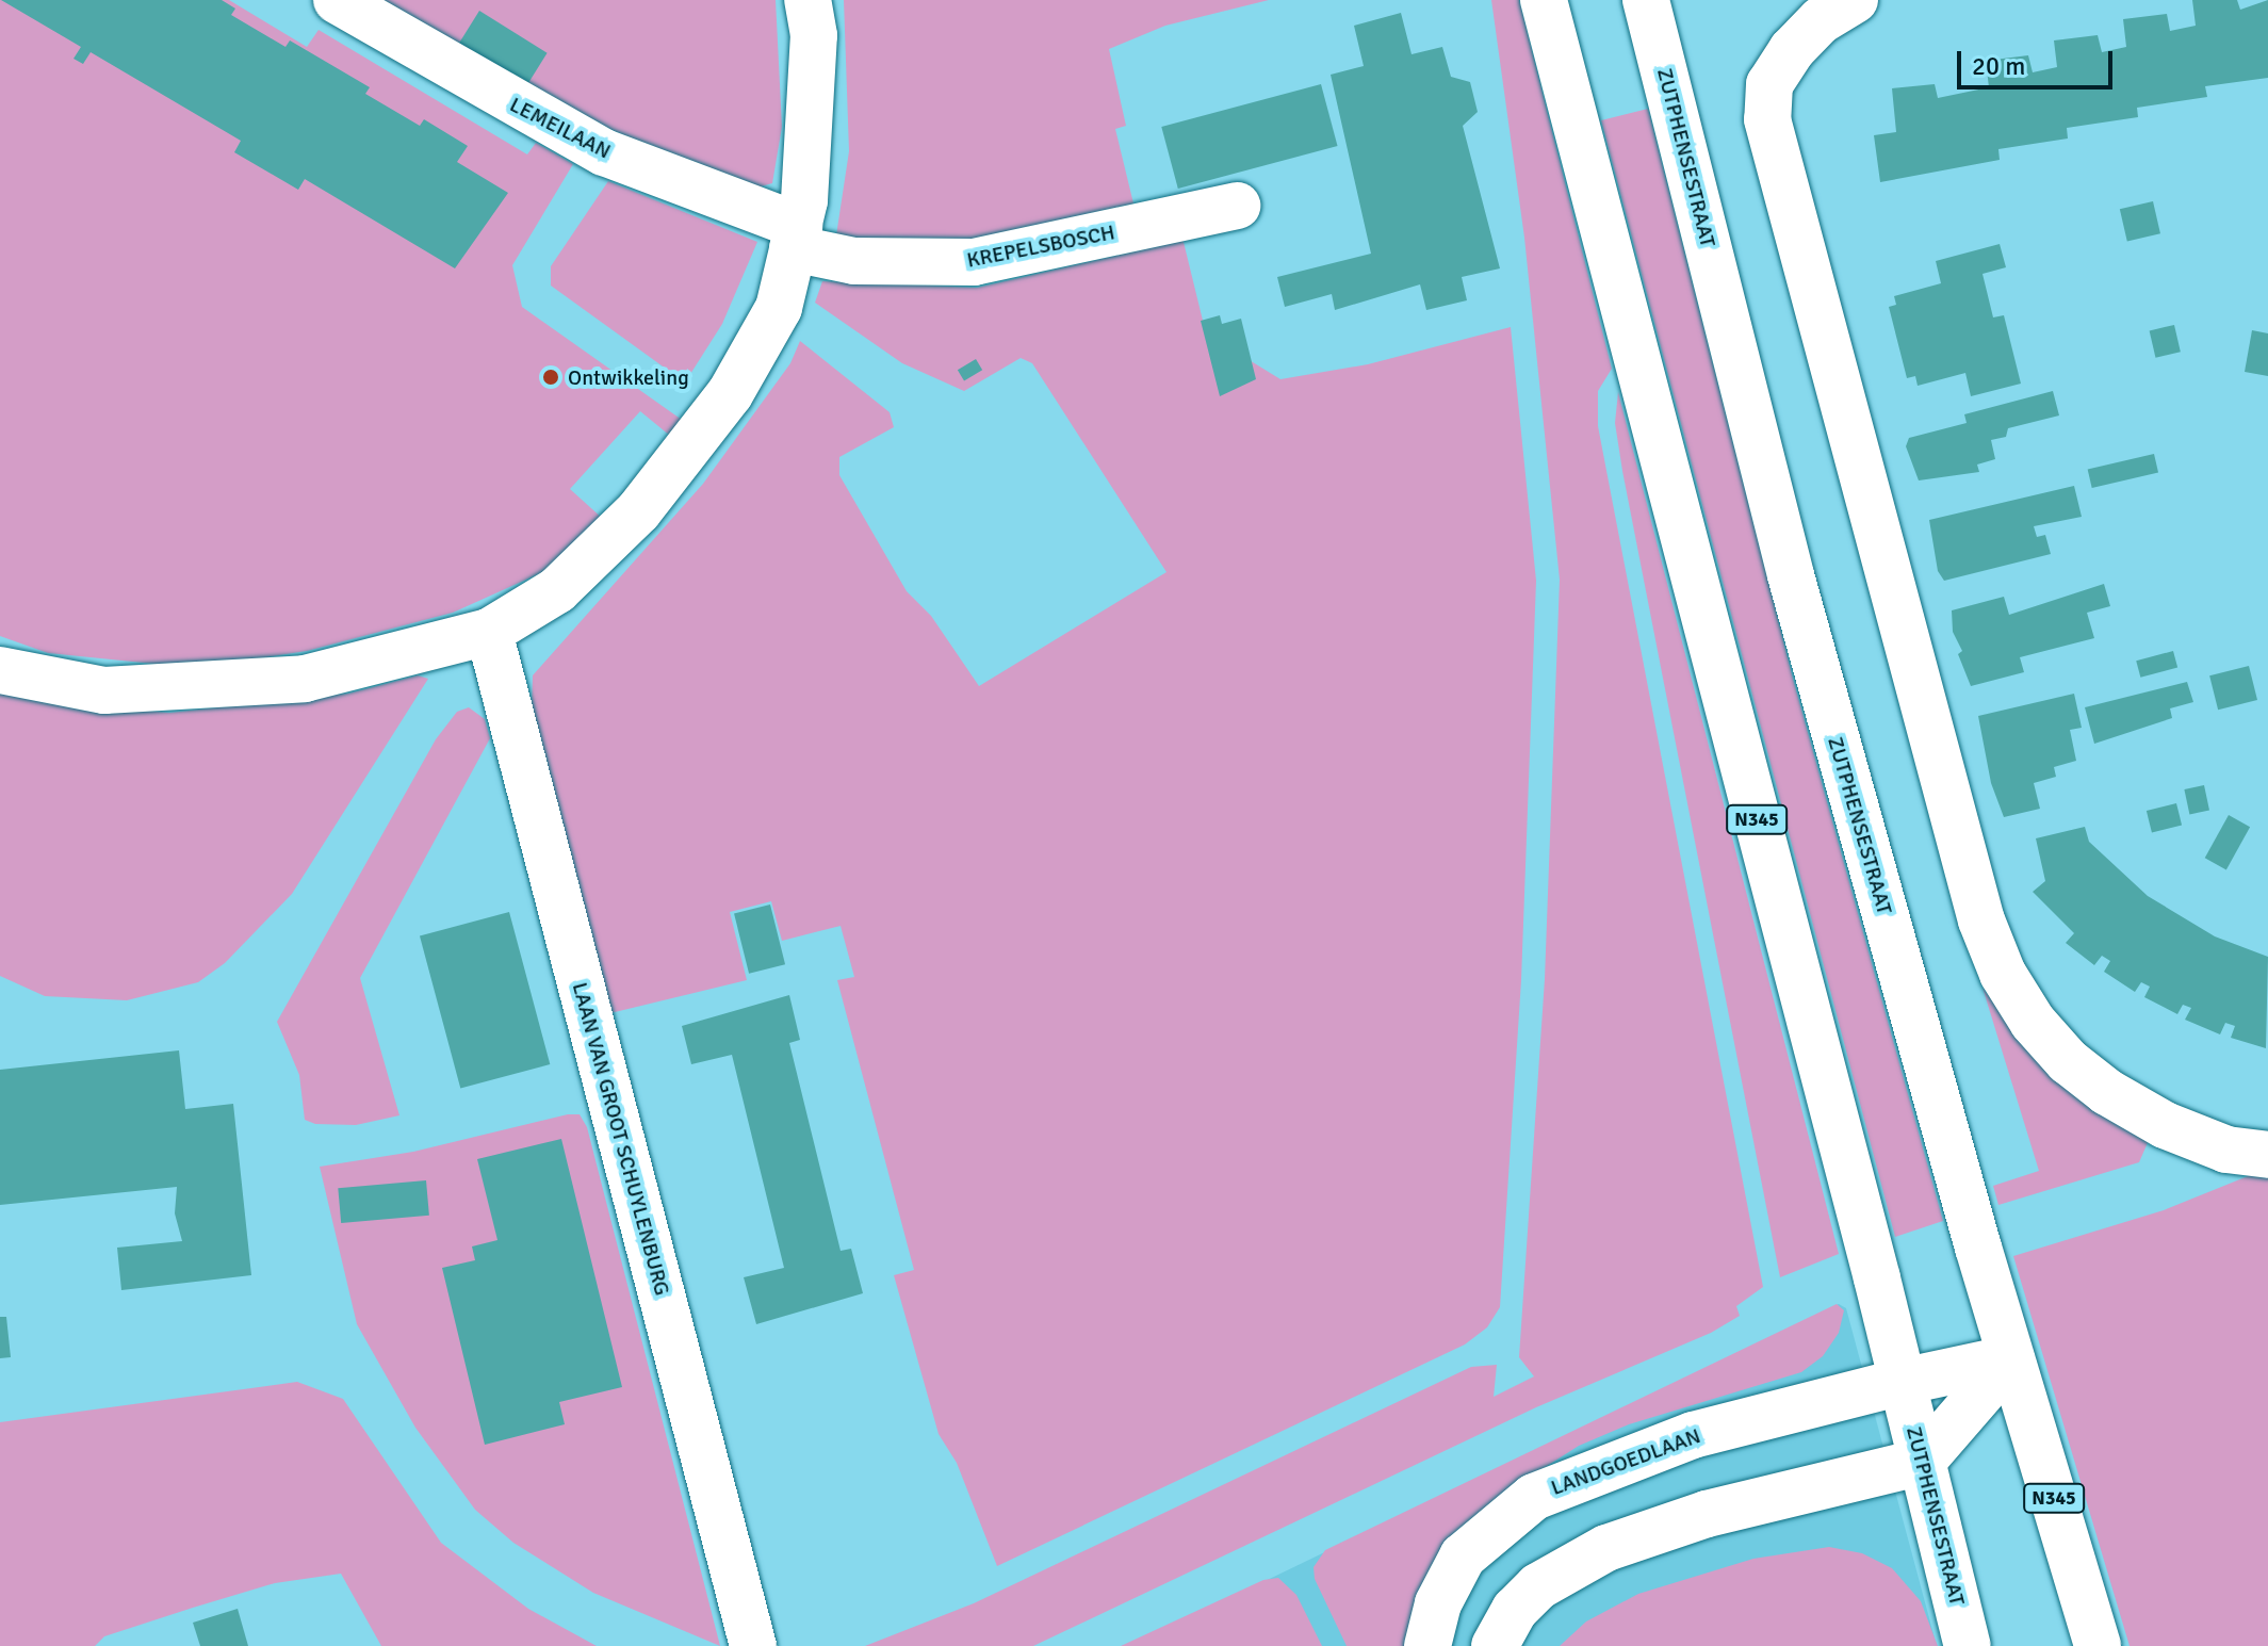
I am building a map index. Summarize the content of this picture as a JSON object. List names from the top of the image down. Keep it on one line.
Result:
{"streets":{"street":["LEMEILAAN","ZUTPHENSESTRAAT","KREPELSBOSCH","N345","LAAN VAN GROOT SCHUYLENBURG","LANDGOEDLAAN"]},"crossings":[["LEMEILAAN","KREPELSBOSCH"],["ZUTPHENSESTRAAT","LANDGOEDLAAN"]],"places":["Ontwikkeling"],"scale_bar":"20 m"}
